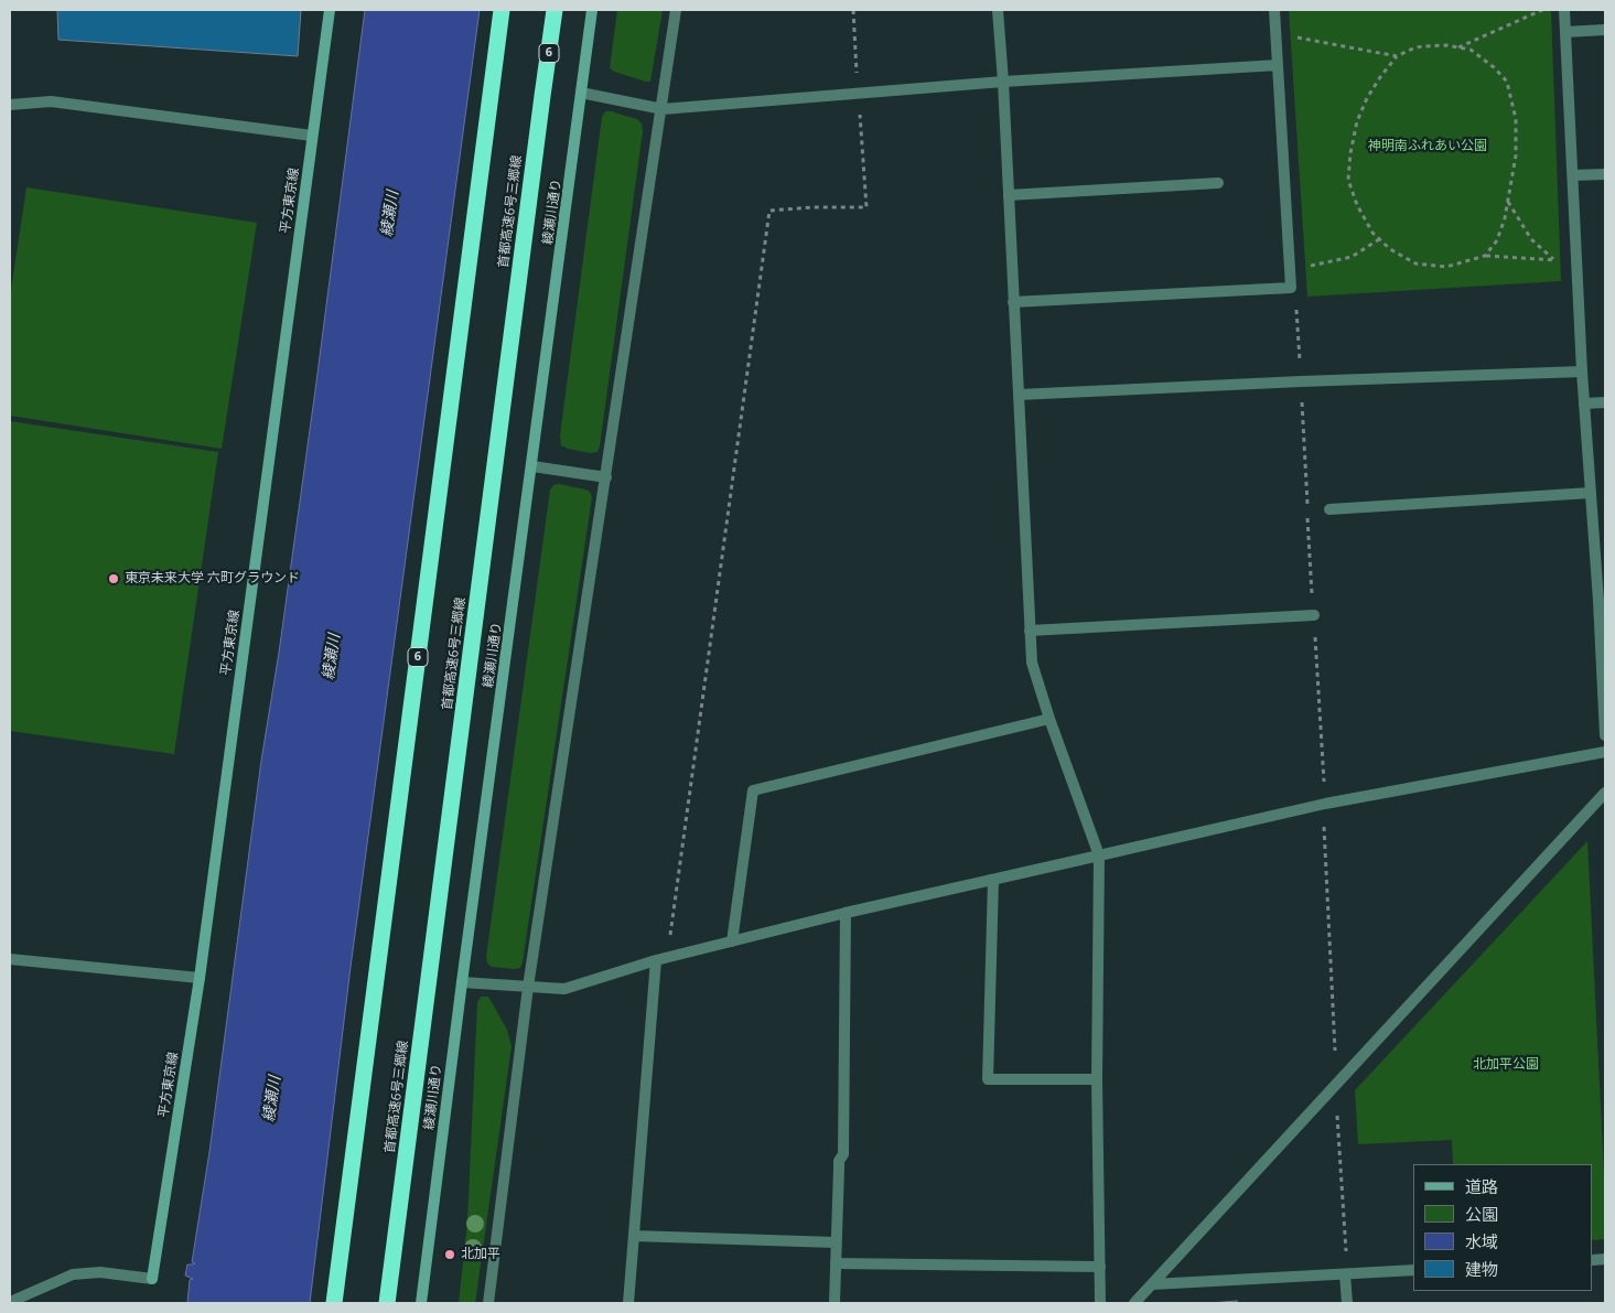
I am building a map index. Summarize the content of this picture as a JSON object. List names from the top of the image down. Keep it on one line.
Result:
{"streets":{"highway":["6","首都高速6号三郷線"],"street":["平方東京線","綾瀬川通り"]},"water":["綾瀬川"],"parks":["神明南ふれあい公園","北加平公園"],"places":["東京未来大学 六町グラウンド","北加平"],"legend":["道路","公園","水域","建物"]}
